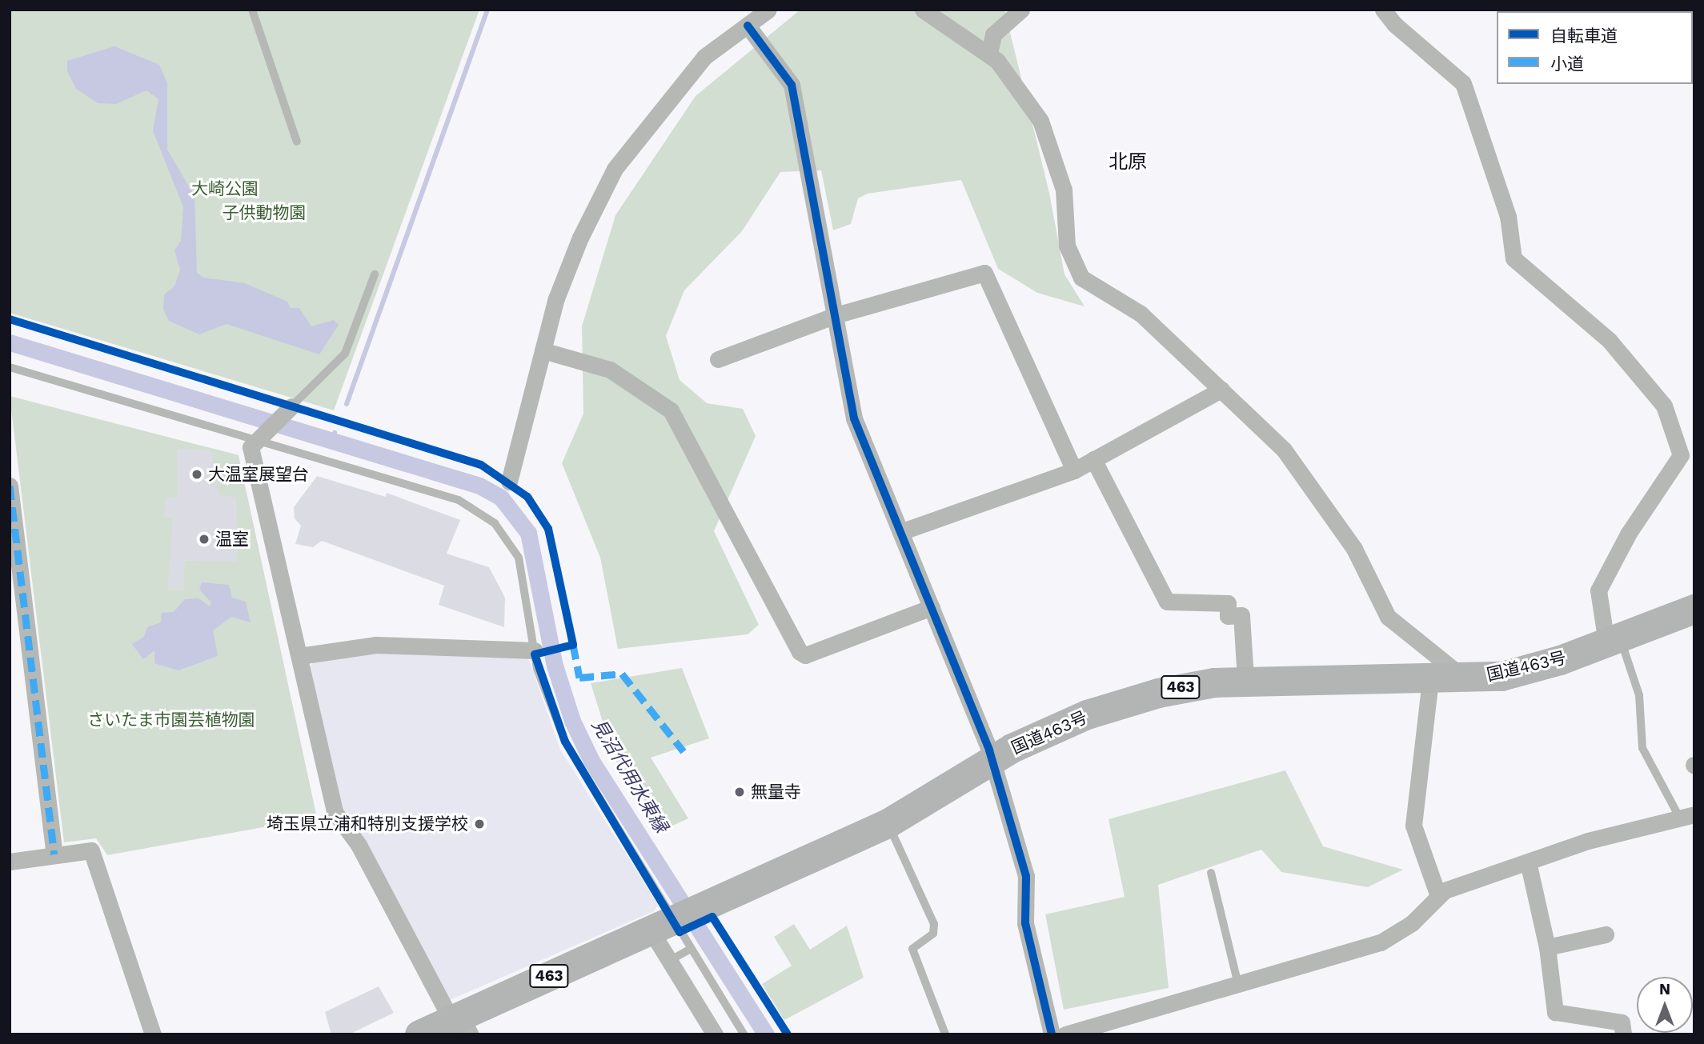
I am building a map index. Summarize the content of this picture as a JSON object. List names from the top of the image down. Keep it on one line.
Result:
{"streets":{"highway":["国道463号","463"]},"districts":["北原"],"water":["見沼代用水東縁"],"parks":["大崎公園","子供動物園","さいたま市園芸植物園"],"places":["大温室展望台","温室","無量寺","埼玉県立浦和特別支援学校"],"legend":["自転車道","小道"],"north":"top"}
